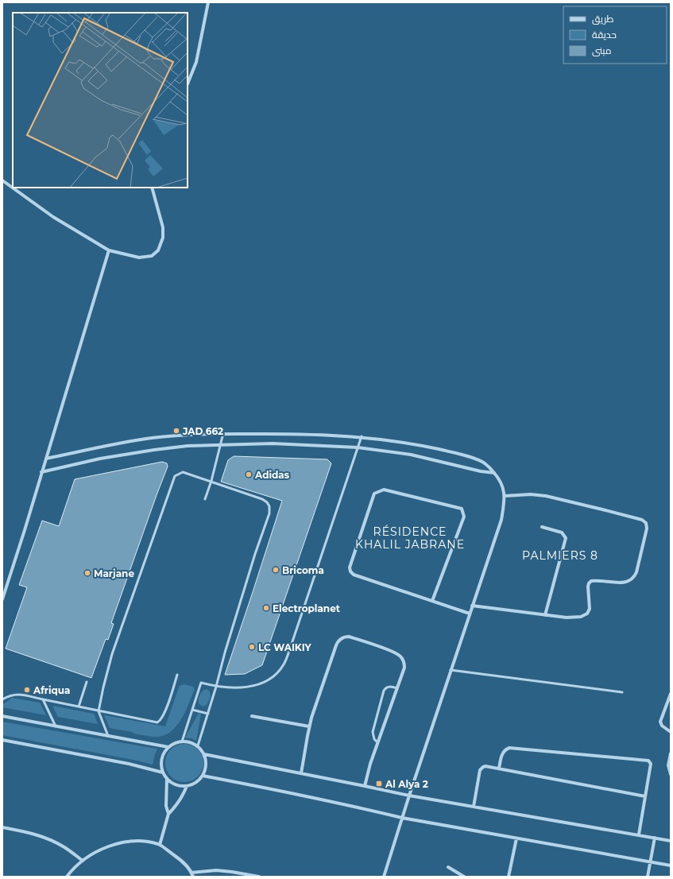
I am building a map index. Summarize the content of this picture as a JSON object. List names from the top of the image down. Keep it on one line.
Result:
{"districts":["RÉSIDENCE KHALIL JABRANE","PALMIERS 8"],"places":{"other":["JAD 662","Adidas","Bricoma","Marjane","Electroplanet","LC WAIKIY","Afriqua"],"transit":["Al Alya 2"]},"legend":["طريق","حديقة","مبنى"]}
